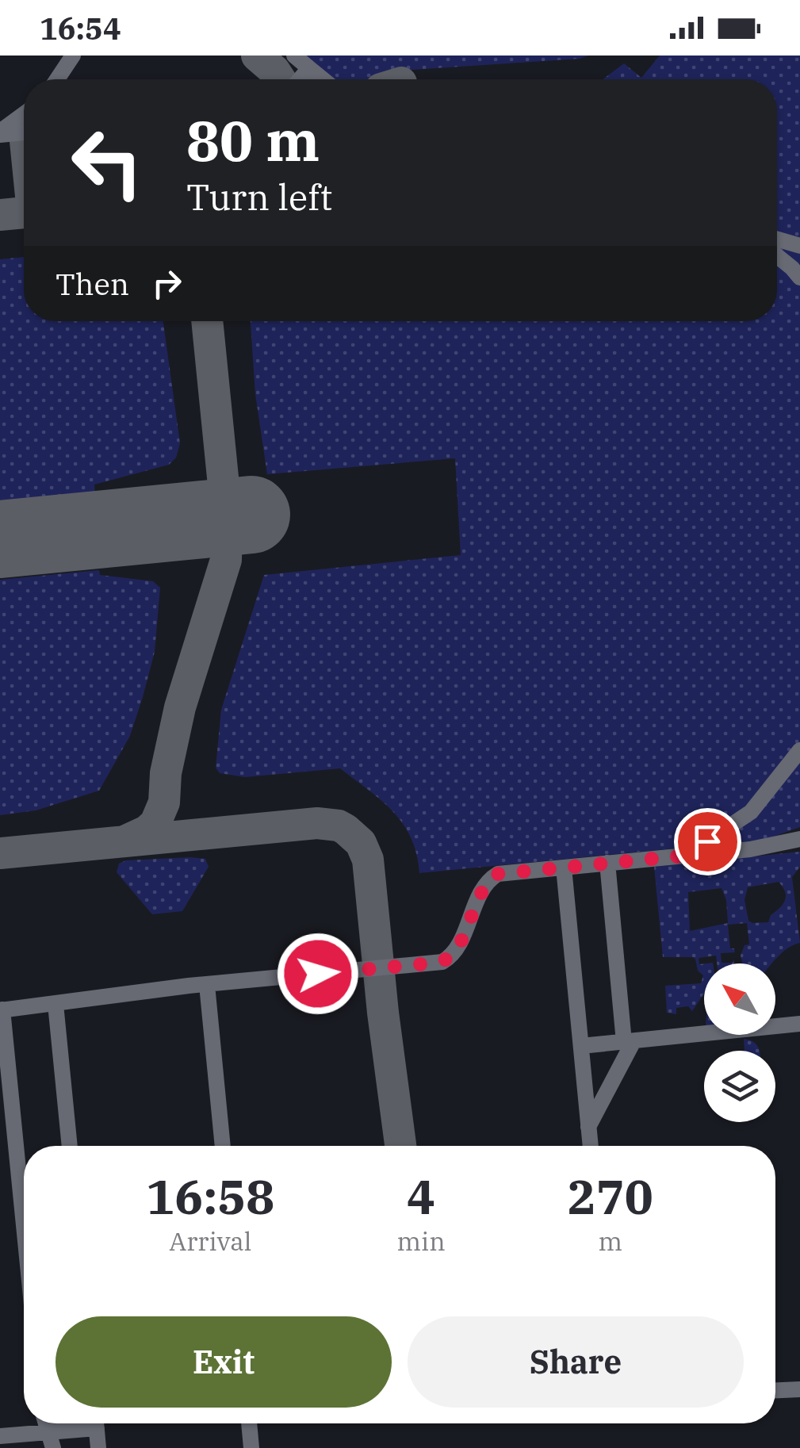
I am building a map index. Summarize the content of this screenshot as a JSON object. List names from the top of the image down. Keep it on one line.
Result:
{"north":"top left","page":{"status":"16:54","turn":["80 m","Turn left"],"then":"Then","eta":["16:58","Arrival","4","min","270","m"],"buttons":["Exit","Share"]}}
